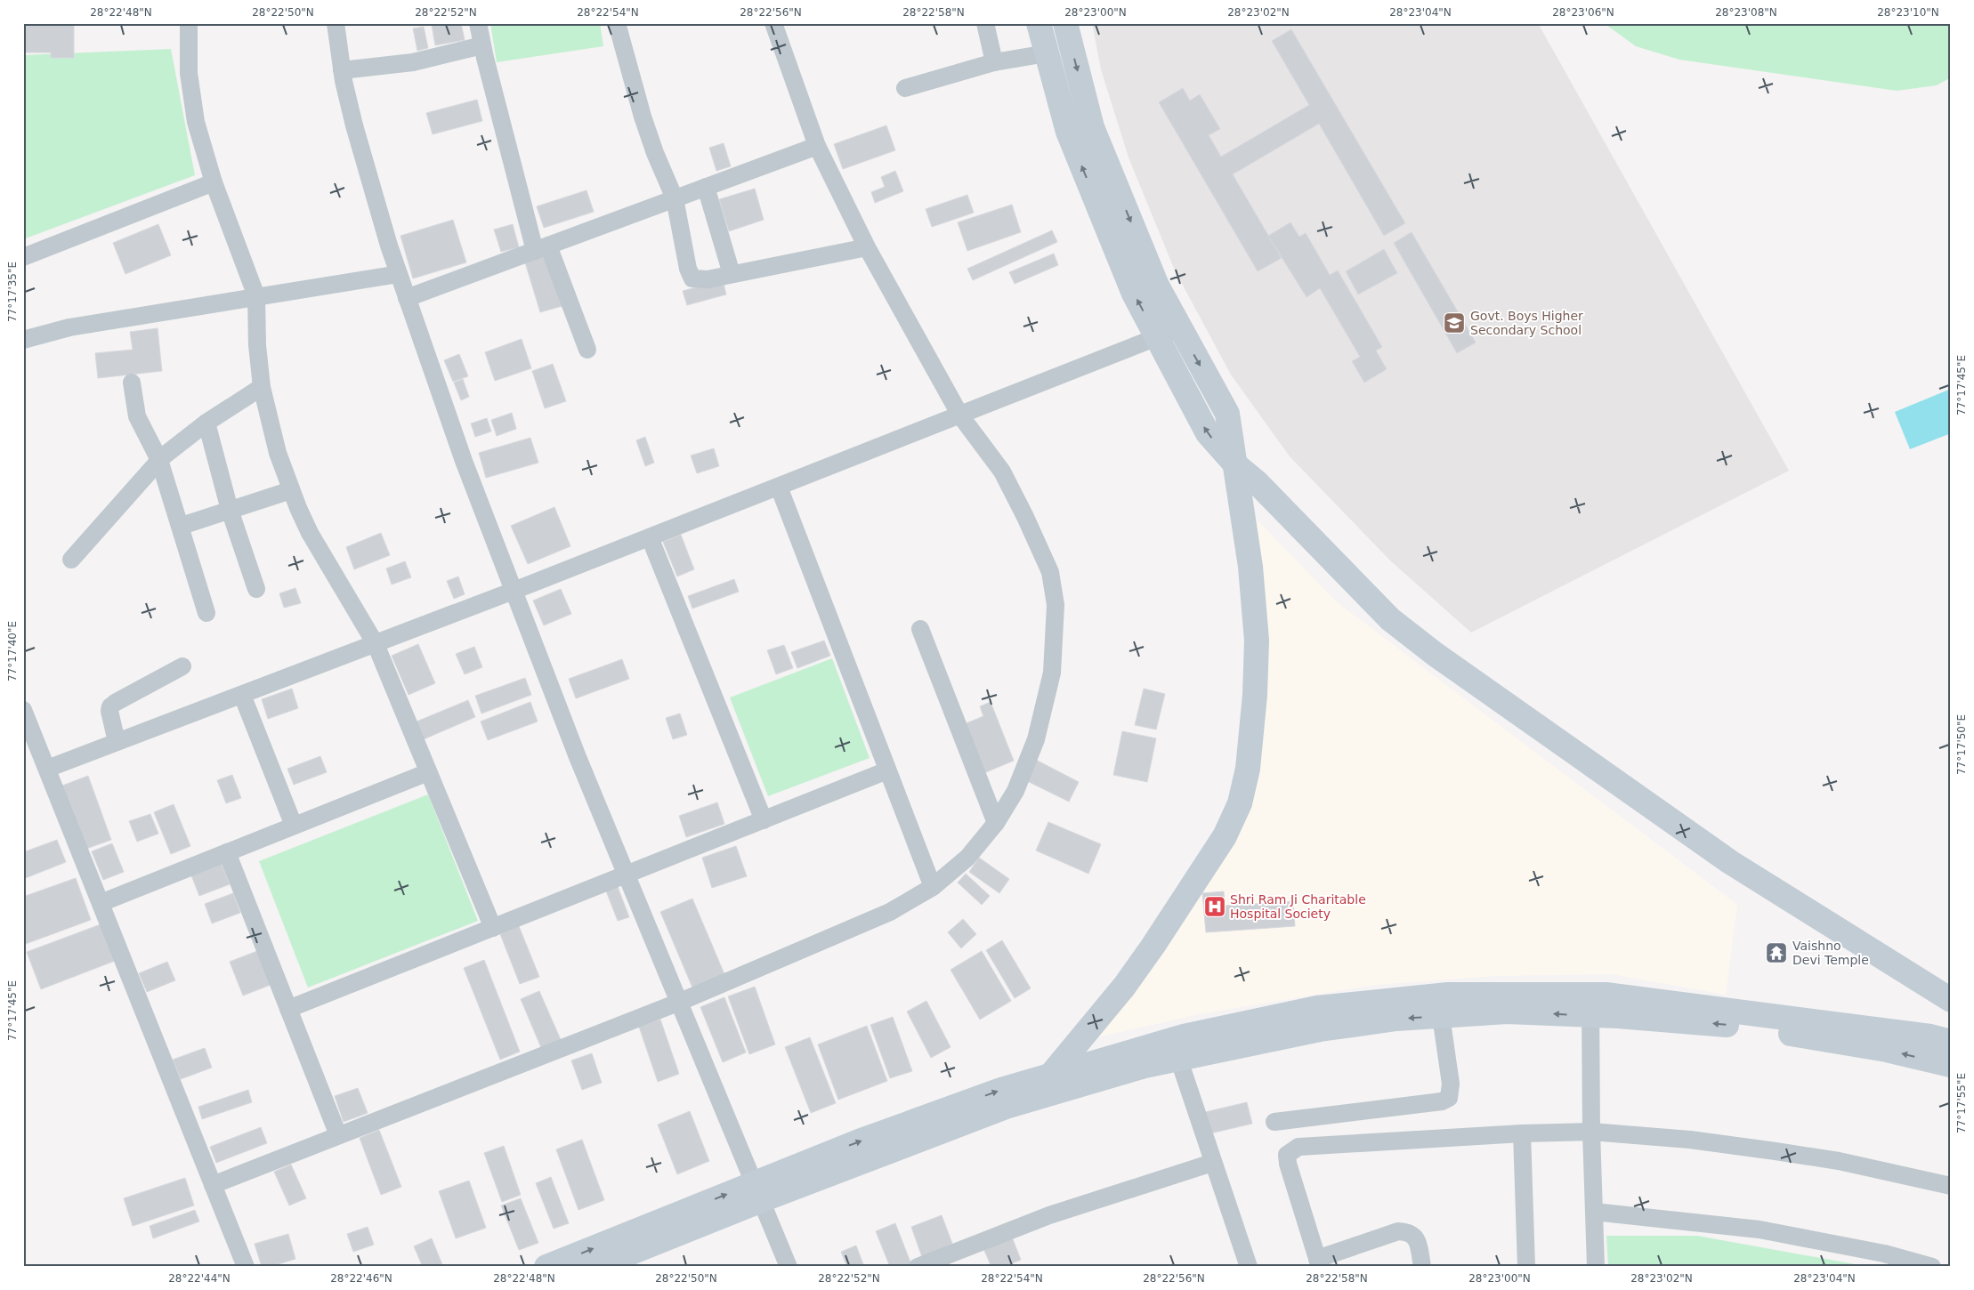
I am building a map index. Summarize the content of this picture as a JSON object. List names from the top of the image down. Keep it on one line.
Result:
{"places":{"school or university":["Govt. Boys Higher Secondary School"],"hospital":["Shri Ram Ji Charitable Hospital Society"],"temple":["Vaishno Devi Temple"]},"coordinates":["28°22'48\"N","28°22'50\"N","28°22'52\"N","28°22'54\"N","28°22'56\"N","28°22'58\"N","28°23'00\"N","28°23'02\"N","28°23'04\"N","28°23'06\"N","28°23'08\"N","28°23'10\"N","77°17'35\"E","77°17'45\"E","77°17'40\"E","77°17'50\"E","77°17'55\"E","28°22'44\"N","28°22'46\"N"]}
